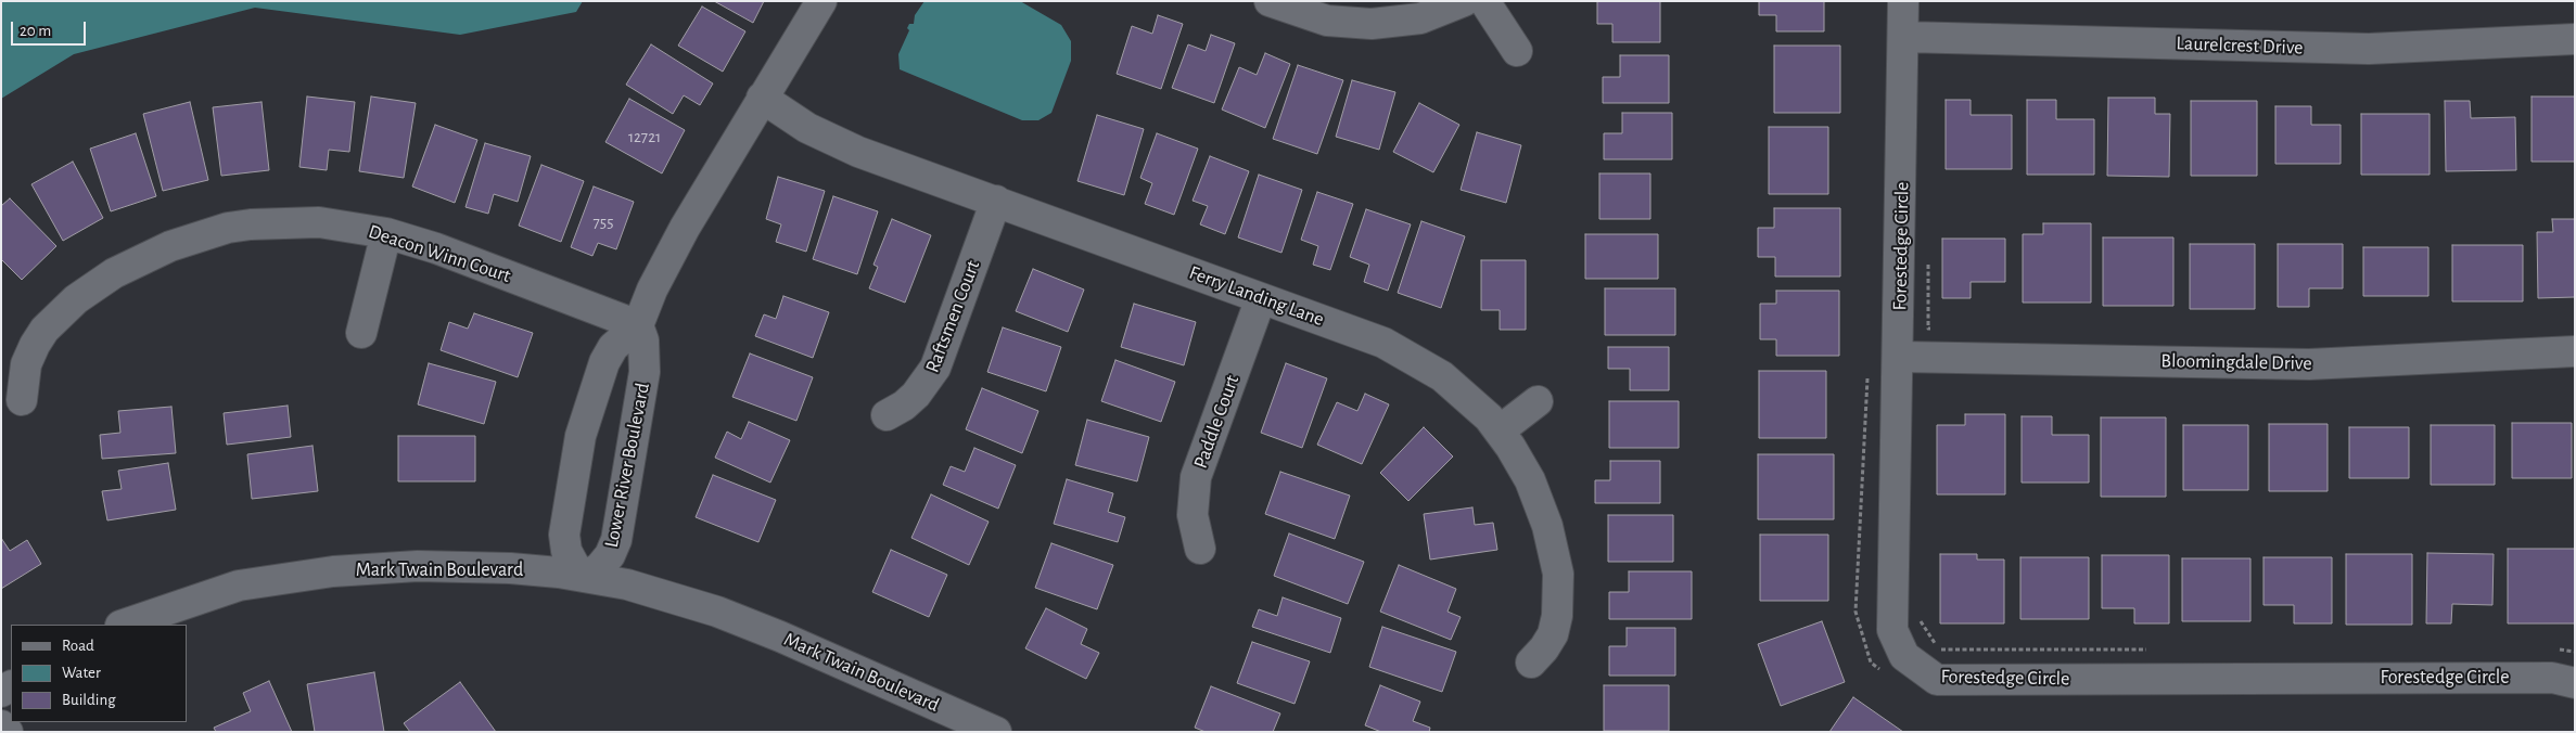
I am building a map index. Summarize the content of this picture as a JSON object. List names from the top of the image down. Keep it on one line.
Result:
{"streets":{"street":["Laurelcrest Drive","Forestedge Circle","Deacon Winn Court","Ferry Landing Lane","Raftsmen Court","Bloomingdale Drive","Paddle Court","Lower River Boulevard","Mark Twain Boulevard"]},"crossings":[["Laurelcrest Drive","Forestedge Circle"],["Forestedge Circle","Bloomingdale Drive"],["Deacon Winn Court","Lower River Boulevard"],["Ferry Landing Lane","Raftsmen Court"],["Ferry Landing Lane","Paddle Court"],["Lower River Boulevard","Mark Twain Boulevard"]],"house_numbers":["12721","755"],"legend":["Road","Water","Building"],"scale_bar":"20 m"}
